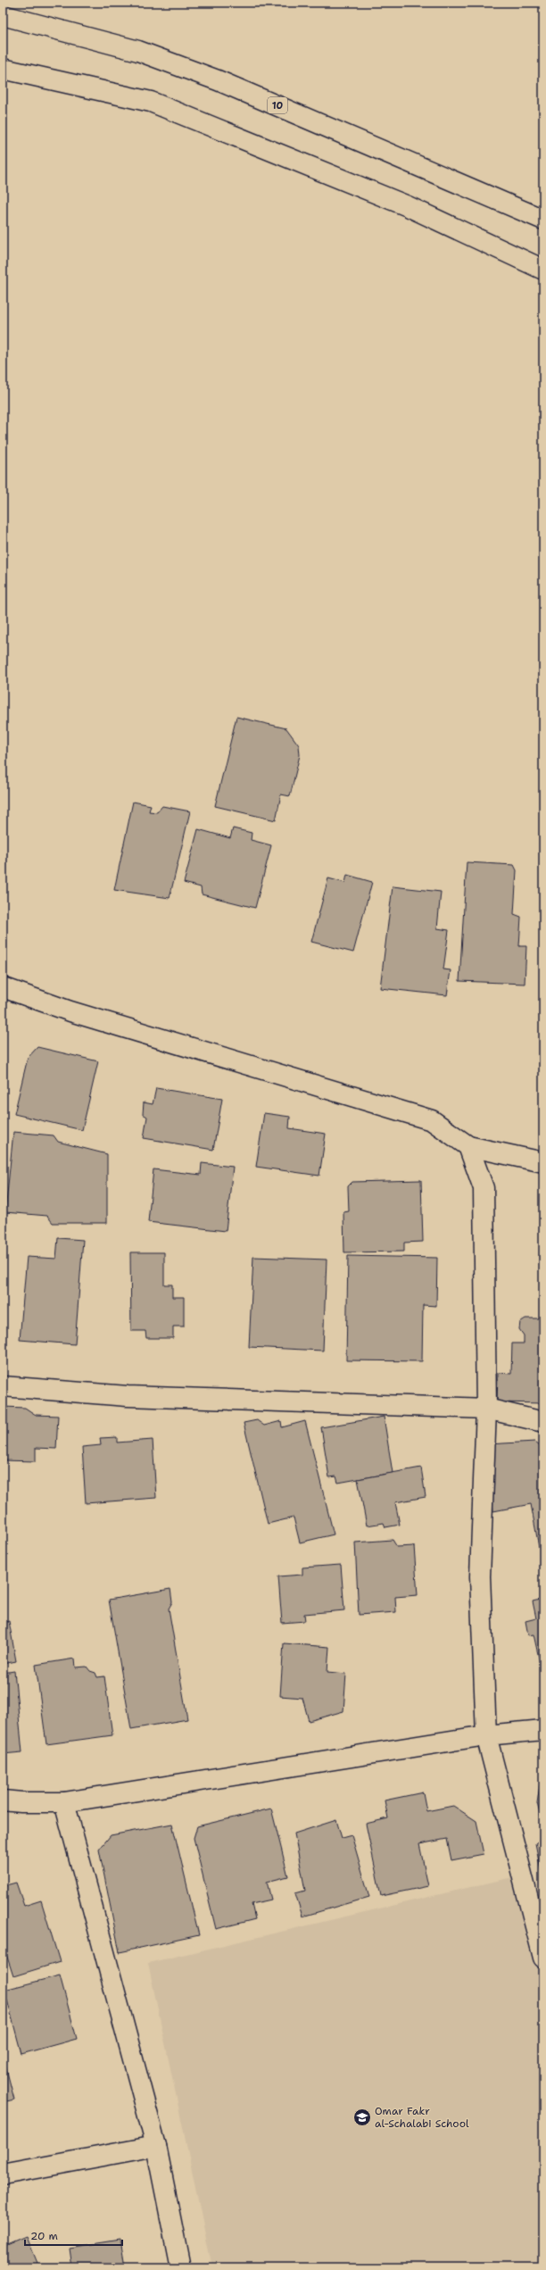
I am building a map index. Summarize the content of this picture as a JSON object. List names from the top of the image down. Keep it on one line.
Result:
{"streets":{"main road":["10"]},"places":{"school or university":["Omar Fakr al-Schalabi School"]},"scale_bar":"20 m"}
